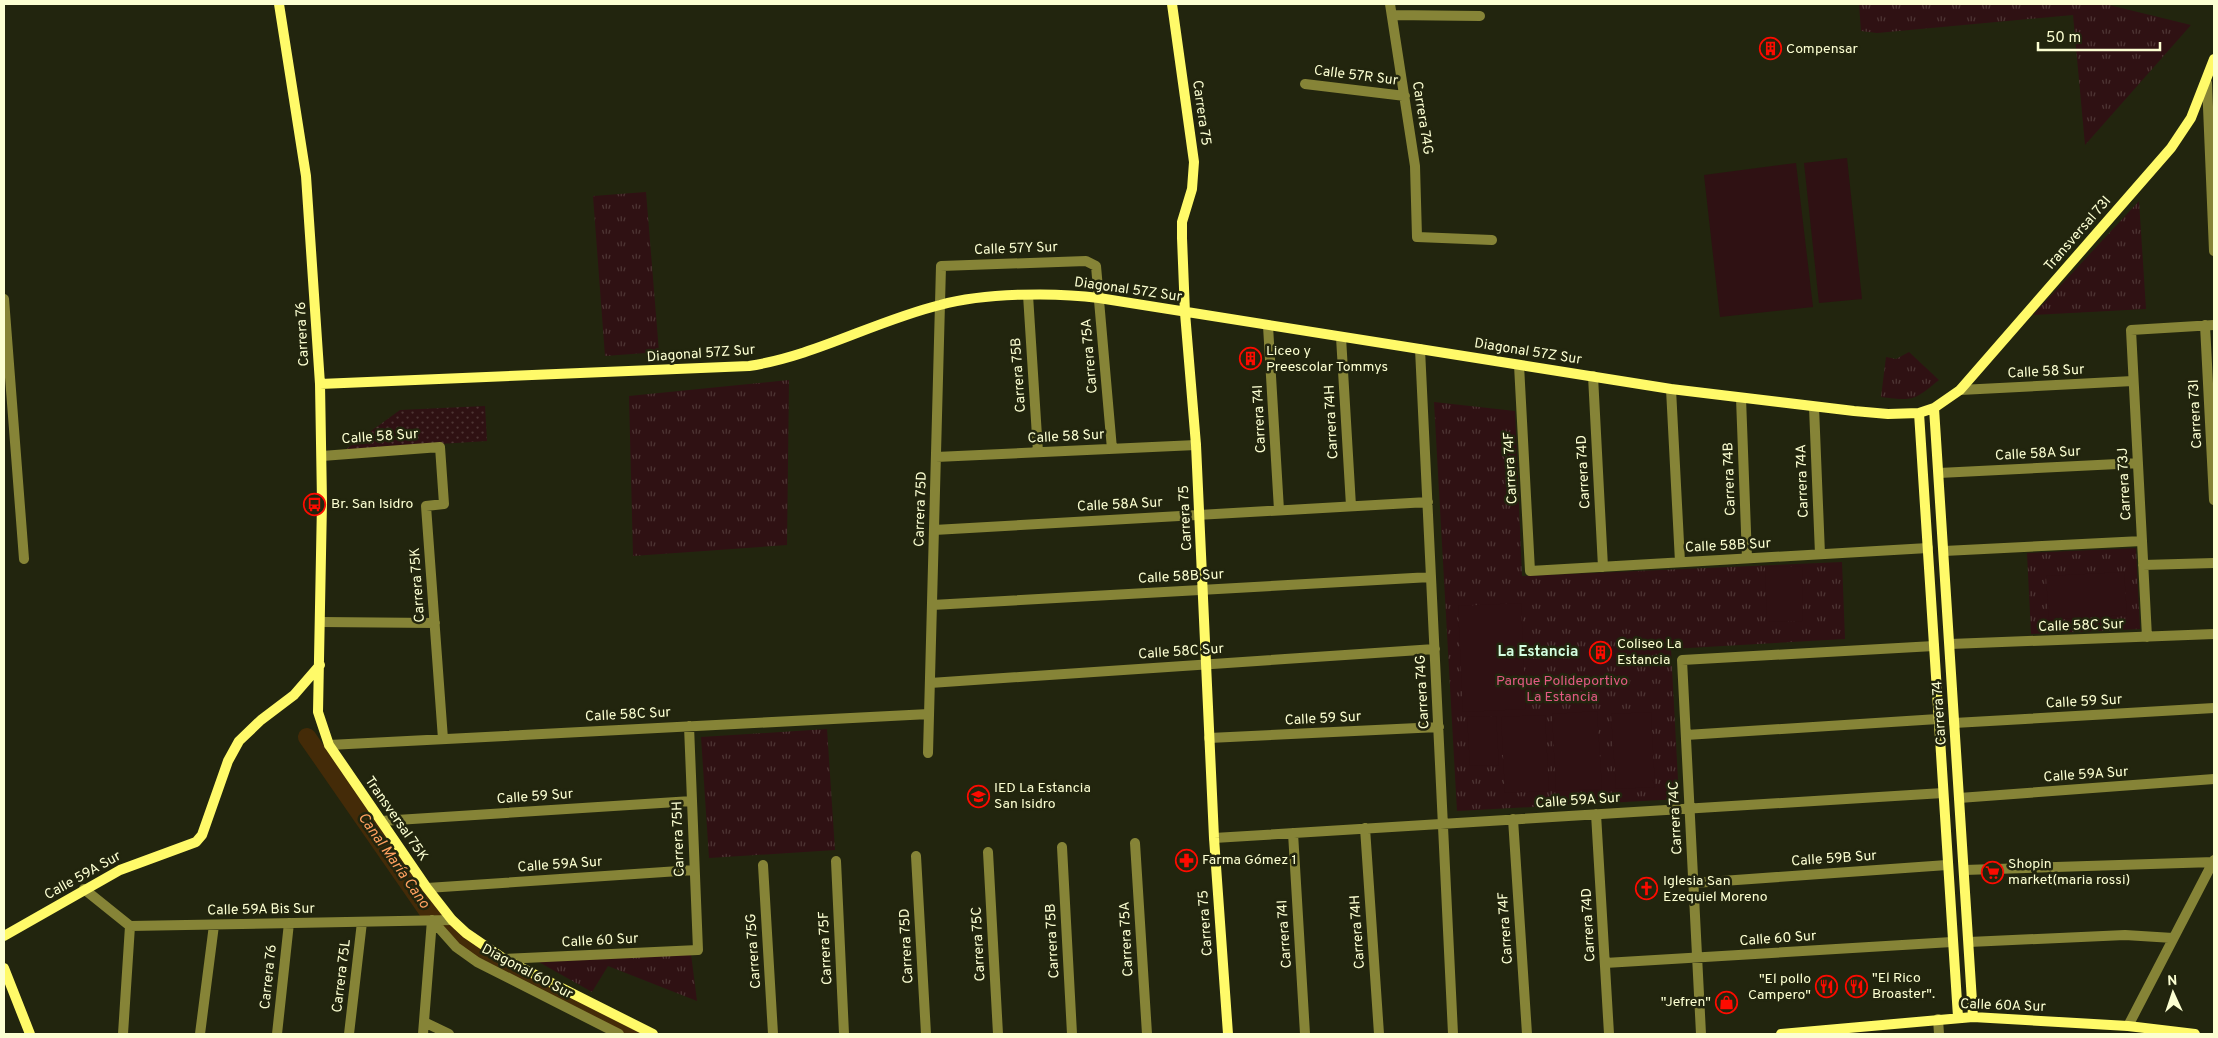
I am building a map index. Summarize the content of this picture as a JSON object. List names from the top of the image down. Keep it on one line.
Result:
{"streets":{"street":["Calle 57R Sur","Carrera 75","Carrera 74G","Transversal 73I","Calle 57Y Sur","Diagonal 57Z Sur","Carrera 76","Carrera 75A","Calle 58 Sur","Carrera 75B","Carrera 73I","Carrera 74I","Carrera 74H","Calle 58A Sur","Carrera 74F","Carrera 74D","Carrera 74B","Carrera 74A","Carrera 73J","Carrera 75D","Calle 58B Sur","Carrera 75K","Calle 58C Sur","Calle 59 Sur","Carrera 74","Calle 59A Sur","Carrera 74C","Transversal 75K","Carrera 75H","Calle 59B Sur","Calle 59A Bis Sur","Calle 60 Sur","Carrera 75C","Carrera 75F","Carrera 75G","Diagonal 60 Sur","Carrera 75L","Calle 60A Sur"]},"crossings":[["Calle 57R Sur","Carrera 74G"],["Carrera 75","Diagonal 57Z Sur"],["Carrera 75","Calle 58 Sur"],["Carrera 75","Calle 58A Sur"],["Carrera 75","Calle 58B Sur"],["Carrera 75","Calle 58C Sur"],["Carrera 75","Calle 59 Sur"],["Carrera 75","Calle 59A Sur"],["Carrera 74G","Diagonal 57Z Sur"],["Carrera 74G","Calle 58A Sur"],["Carrera 74G","Calle 58B Sur"],["Carrera 74G","Calle 58C Sur"],["Carrera 74G","Calle 59 Sur"],["Carrera 74G","Calle 59A Sur"],["Transversal 73I","Diagonal 57Z Sur"],["Transversal 73I","Calle 58 Sur"],["Transversal 73I","Carrera 74"],["Calle 57Y Sur","Carrera 75A"],["Calle 57Y Sur","Carrera 75D"],["Diagonal 57Z Sur","Carrera 76"],["Diagonal 57Z Sur","Carrera 75A"],["Diagonal 57Z Sur","Carrera 75B"],["Diagonal 57Z Sur","Carrera 74I"],["Diagonal 57Z Sur","Carrera 74H"],["Diagonal 57Z Sur","Carrera 74F"],["Diagonal 57Z Sur","Carrera 74D"],["Diagonal 57Z Sur","Carrera 74B"],["Diagonal 57Z Sur","Carrera 74A"],["Diagonal 57Z Sur","Carrera 75D"],["Diagonal 57Z Sur","Carrera 74"],["Carrera 76","Calle 58 Sur"],["Carrera 76","Calle 59A Sur"],["Carrera 76","Transversal 75K"],["Carrera 76","Calle 59A Bis Sur"],["Carrera 75A","Calle 58 Sur"],["Calle 58 Sur","Carrera 75B"],["Calle 58 Sur","Carrera 73J"],["Calle 58 Sur","Carrera 75D"],["Calle 58 Sur","Carrera 75K"],["Carrera 73I","Carrera 73J"],["Carrera 74I","Calle 58A Sur"],["Carrera 74I","Calle 59A Sur"],["Carrera 74H","Calle 58A Sur"],["Carrera 74H","Calle 59A Sur"],["Calle 58A Sur","Carrera 73J"],["Calle 58A Sur","Carrera 75D"],["Calle 58A Sur","Carrera 74"],["Carrera 74F","Calle 58B Sur"],["Carrera 74F","Calle 59A Sur"],["Carrera 74D","Calle 58B Sur"],["Carrera 74D","Calle 59A Sur"],["Carrera 74D","Calle 60 Sur"],["Carrera 74B","Calle 58B Sur"],["Carrera 74A","Calle 58B Sur"],["Carrera 73J","Calle 58C Sur"],["Carrera 75D","Calle 58B Sur"],["Carrera 75D","Calle 58C Sur"],["Calle 58B Sur","Carrera 74"],["Carrera 75K","Calle 58C Sur"],["Calle 58C Sur","Carrera 74"],["Calle 58C Sur","Transversal 75K"],["Calle 58C Sur","Carrera 75H"],["Calle 59 Sur","Carrera 74"],["Calle 59 Sur","Transversal 75K"],["Calle 59 Sur","Carrera 75H"],["Carrera 74","Calle 59A Sur"],["Carrera 74","Carrera 74C"],["Carrera 74","Calle 59B Sur"],["Carrera 74","Calle 60 Sur"],["Carrera 74","Calle 60A Sur"],["Calle 59A Sur","Carrera 74C"],["Calle 59A Sur","Transversal 75K"],["Calle 59A Sur","Carrera 75H"],["Carrera 74C","Calle 59B Sur"],["Carrera 74C","Calle 60 Sur"],["Transversal 75K","Calle 59A Bis Sur"],["Transversal 75K","Calle 60 Sur"],["Transversal 75K","Diagonal 60 Sur"],["Carrera 75H","Calle 60 Sur"],["Calle 59A Bis Sur","Diagonal 60 Sur"],["Calle 59A Bis Sur","Carrera 75L"],["Calle 60 Sur","Diagonal 60 Sur"]],"districts":["La Estancia"],"water":["Canal María Cano"],"parks":["Parque Polideportivo La Estancia"],"places":{"building":["Compensar","Liceo y Preescolar Tommys","Coliseo La Estancia"],"bus stop":["Br. San Isidro"],"school or university":["IED La Estancia San Isidro"],"pharmacy":["Farma Gómez 1"],"supermarket":["Shopin market(maria rossi)"],"church":["Iglesia San Ezequiel Moreno"],"restaurant":["\"El Rico Broaster\".","\"El pollo Campero\""],"shop":["\"Jefren\""]},"scale_bar":"50 m","north":"top"}
